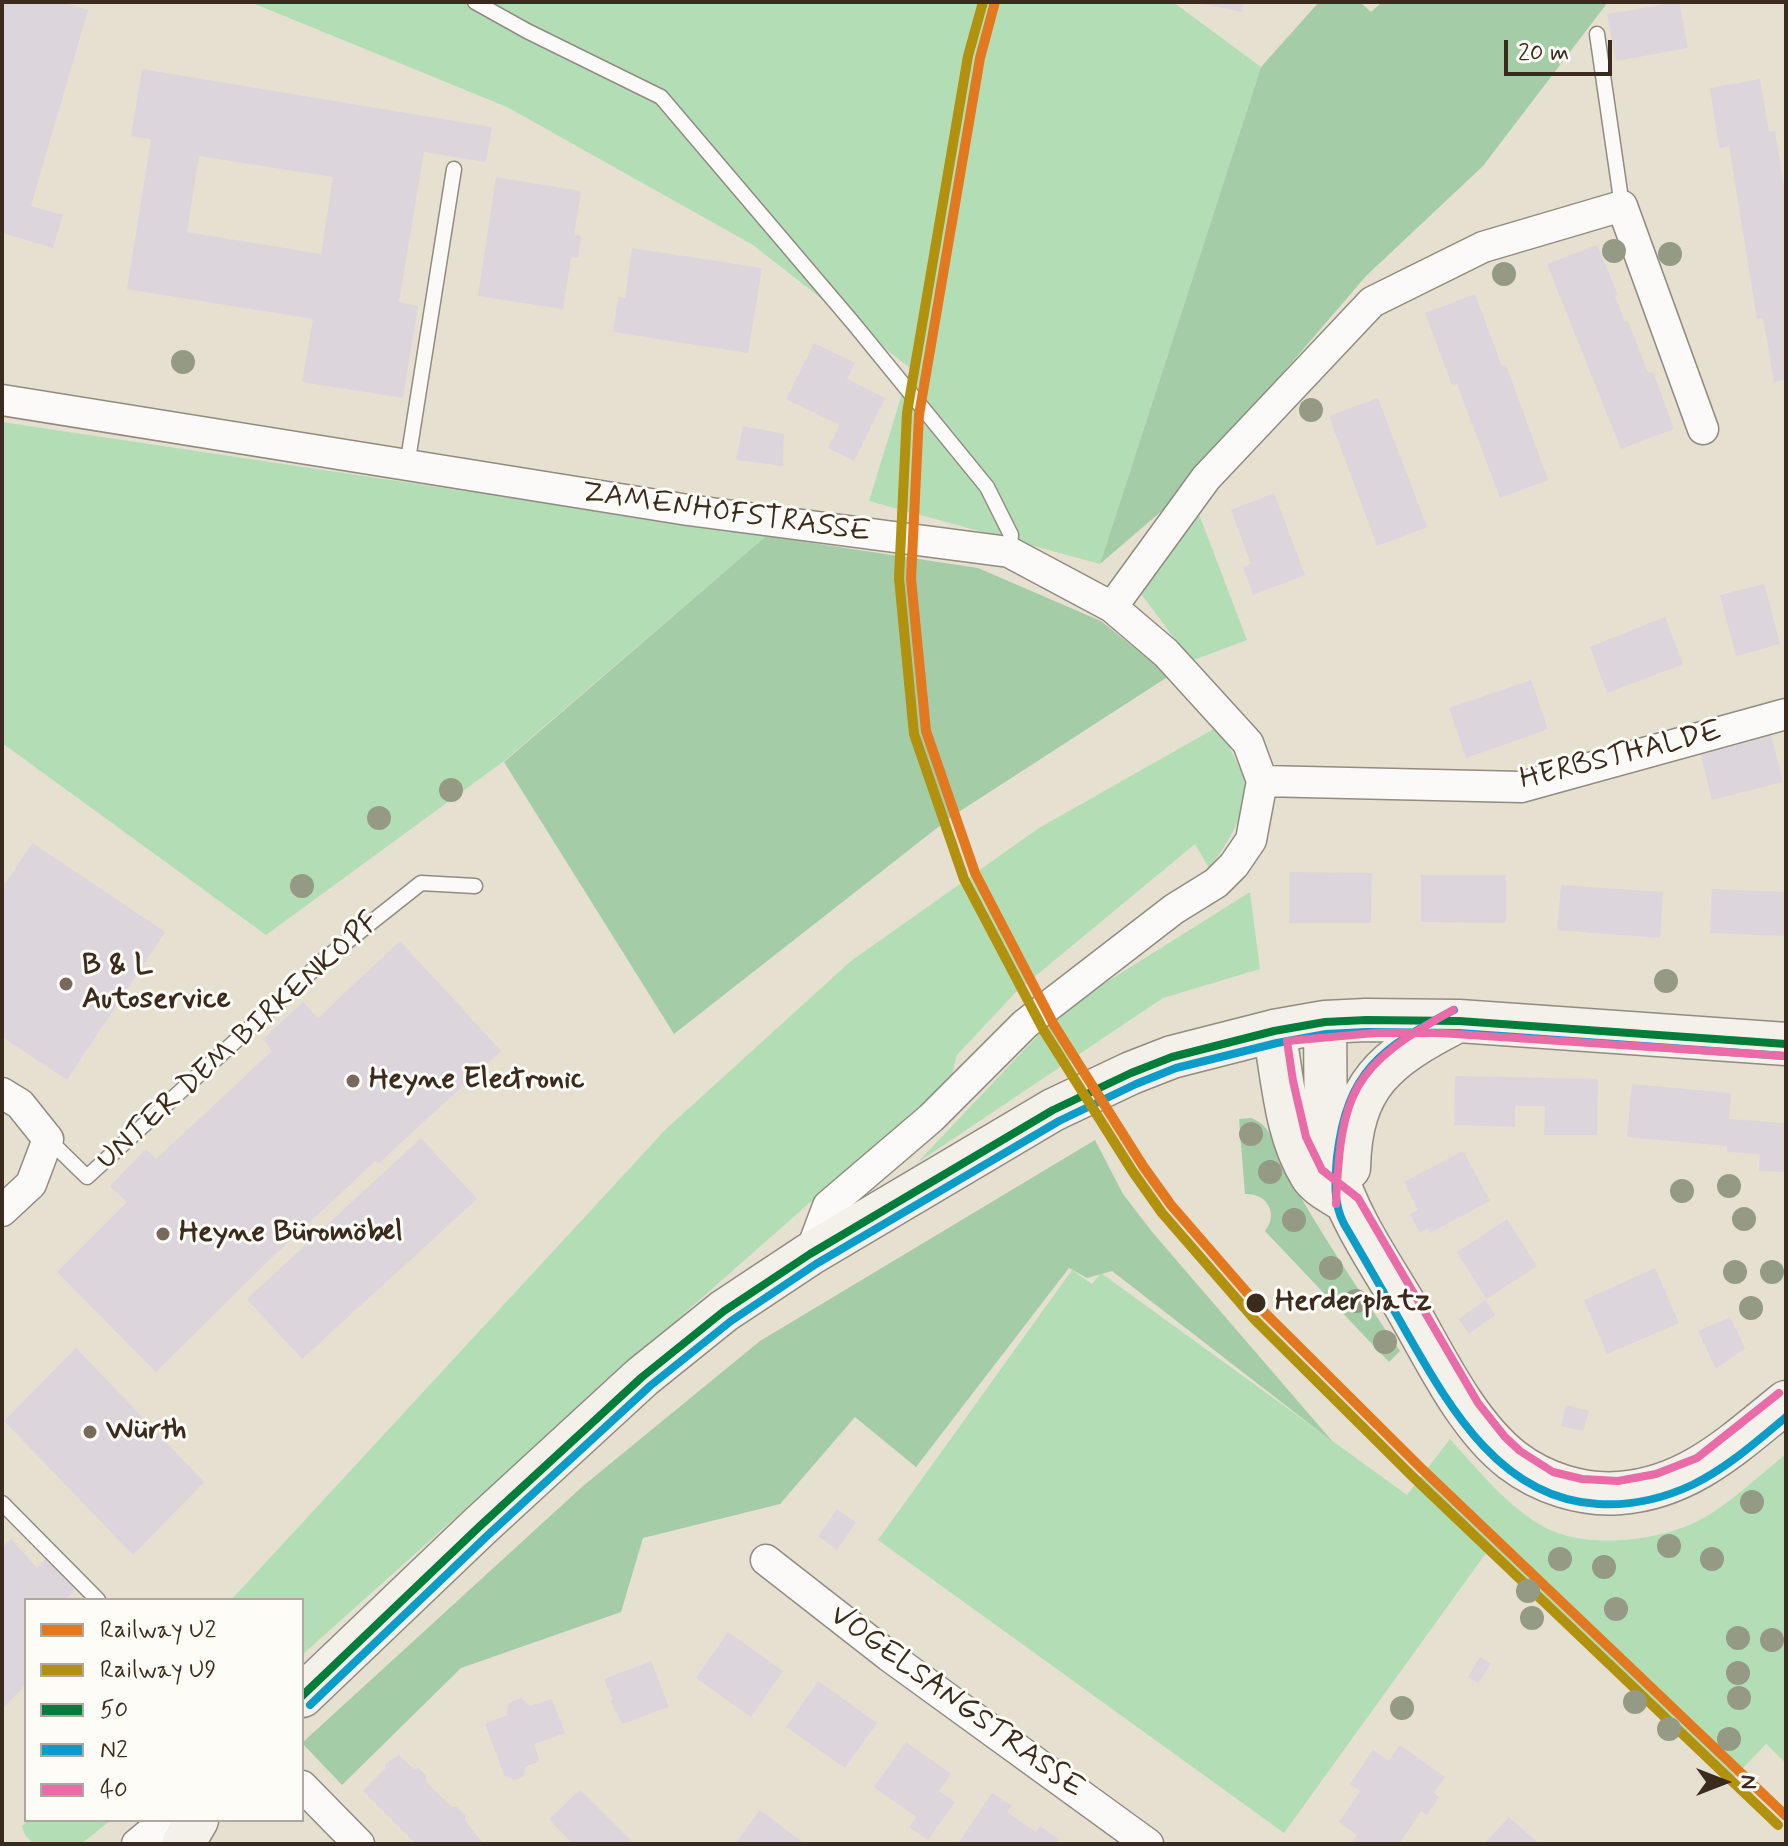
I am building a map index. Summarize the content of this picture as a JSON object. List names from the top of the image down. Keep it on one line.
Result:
{"streets":{"street":["ZAMENHOFSTRASSE","HERBSTHALDE","UNTER DEM BIRKENKOPF","VOGELSANGSTRASSE"]},"crossings":[["ZAMENHOFSTRASSE","HERBSTHALDE"]],"places":["B & L Autoservice","Heyne Electronic","Heyne Büromöbel","Herderplatz","Würth"],"lines":["rail line U2","rail line U9","transit line N2","transit line 40","transit line 50"],"legend":["Railway U2","Railway U9","50","N2","40"],"scale_bar":"20 m","north":"right"}
